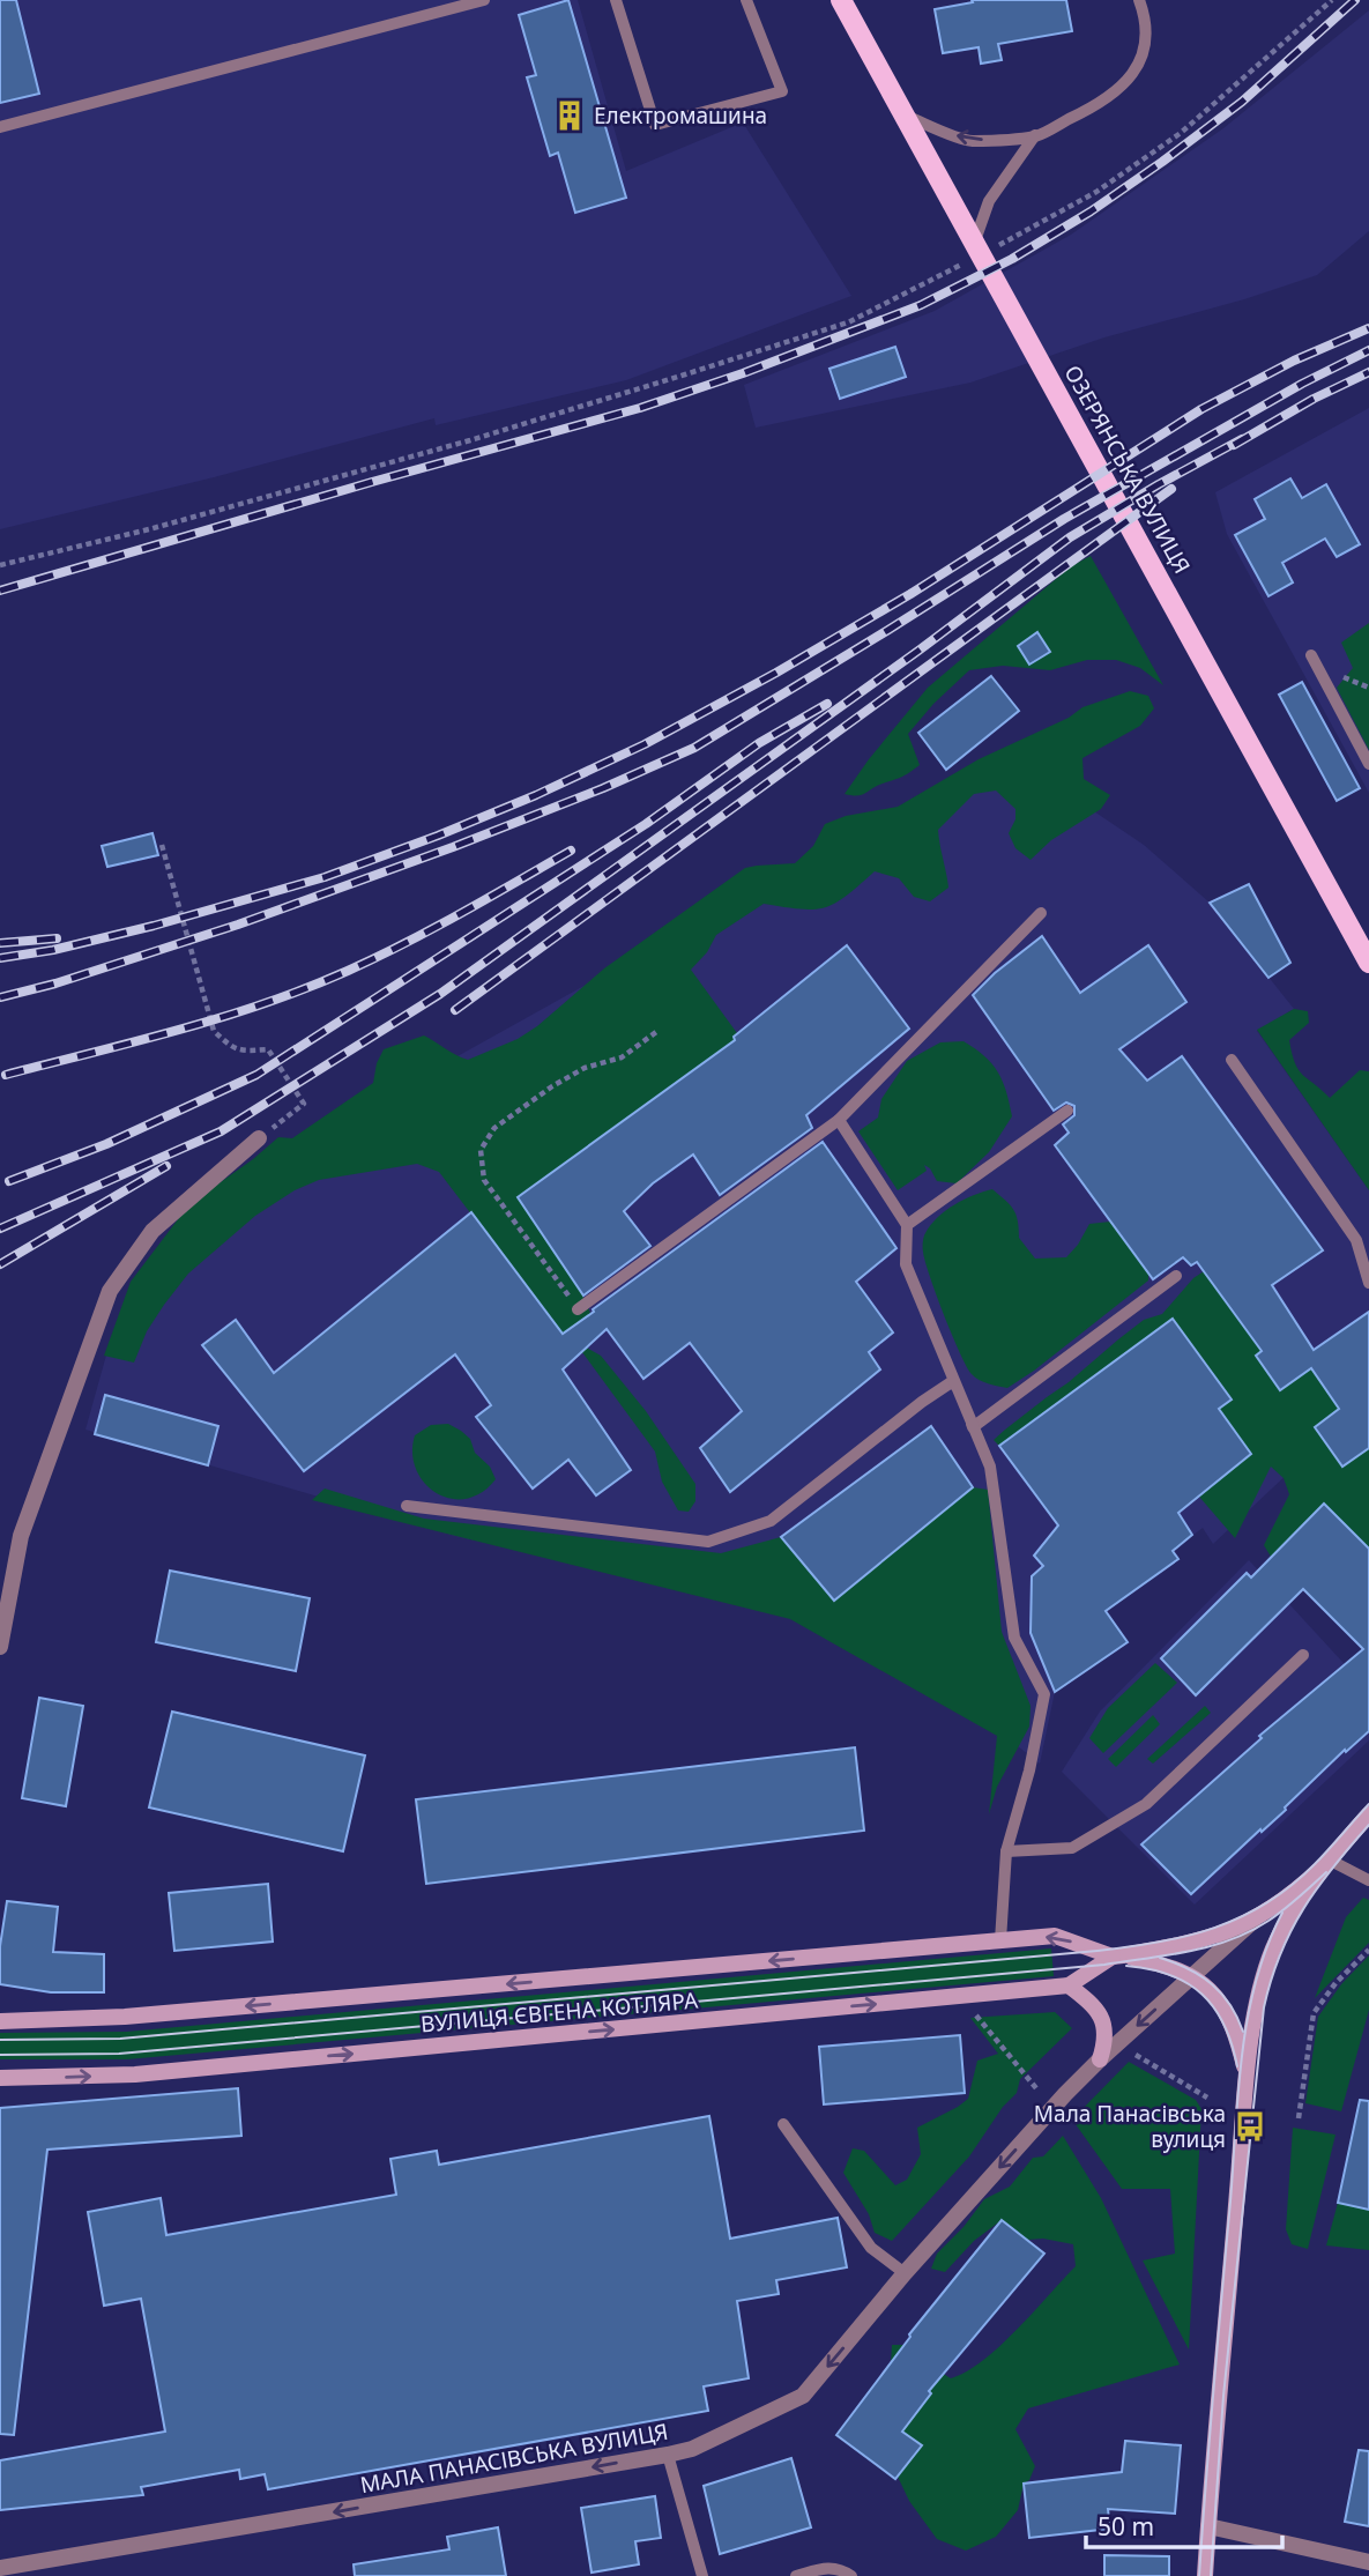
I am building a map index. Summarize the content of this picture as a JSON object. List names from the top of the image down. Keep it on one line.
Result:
{"streets":{"main road":["ОЗЕРЯНСЬКА ВУЛИЦЯ","ВУЛИЦЯ ЄВГЕНА КОТЛЯРА"],"street":["МАЛА ПАНАСІВСЬКА ВУЛИЦЯ"]},"crossings":[["ВУЛИЦЯ ЄВГЕНА КОТЛЯРА","МАЛА ПАНАСІВСЬКА ВУЛИЦЯ"]],"one_way":["МАЛА ПАНАСІВСЬКА ВУЛИЦЯ"],"places":{"building":["Електромашина"],"bus stop":["Мала Панасівська вулиця"]},"scale_bar":"50 m"}
